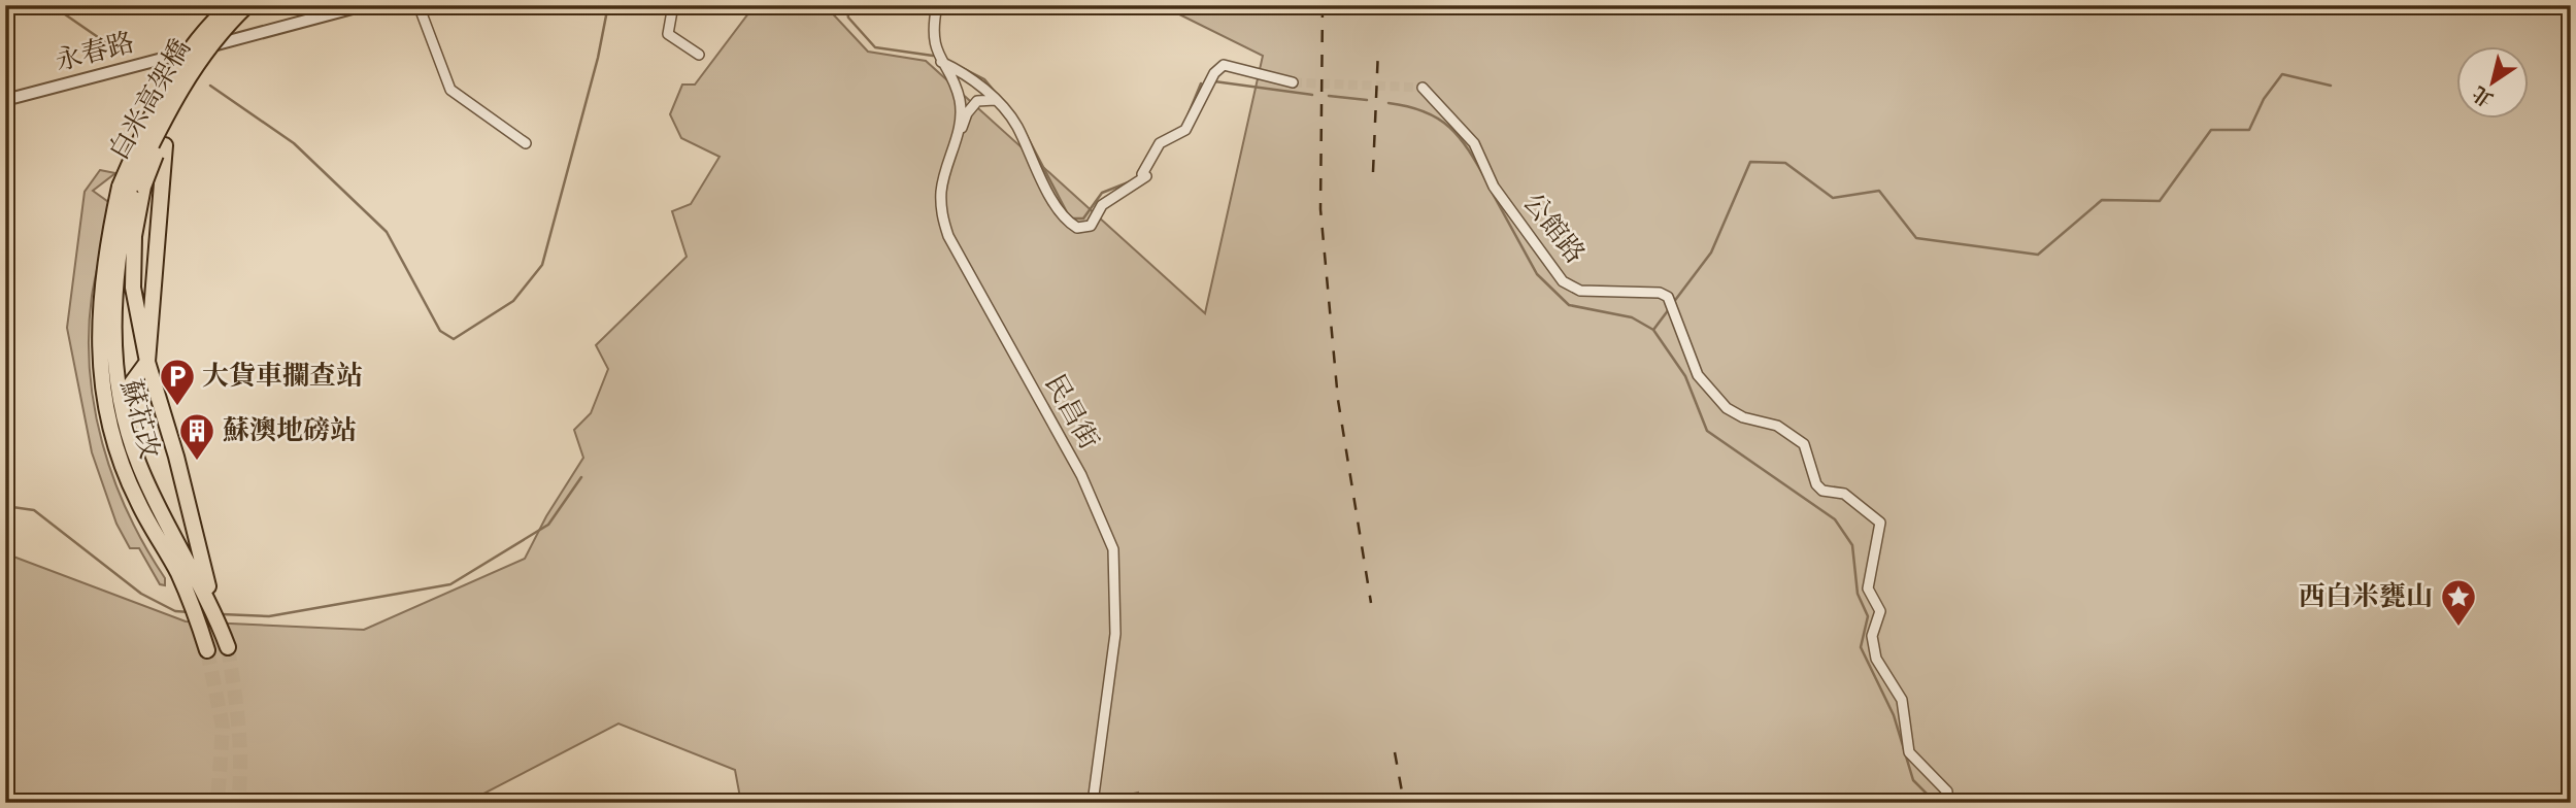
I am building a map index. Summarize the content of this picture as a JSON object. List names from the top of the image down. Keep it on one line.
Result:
{"streets":{"main road":["白米高架橋","蘇花改"],"street":["永春路","公館路","民昌街"]},"crossings":[["白米高架橋","蘇花改"]],"places":{"parking":["大貨車攔查站"],"building":["蘇澳地磅站"],"place":["西白米甕山"]},"north":"bottom left"}
